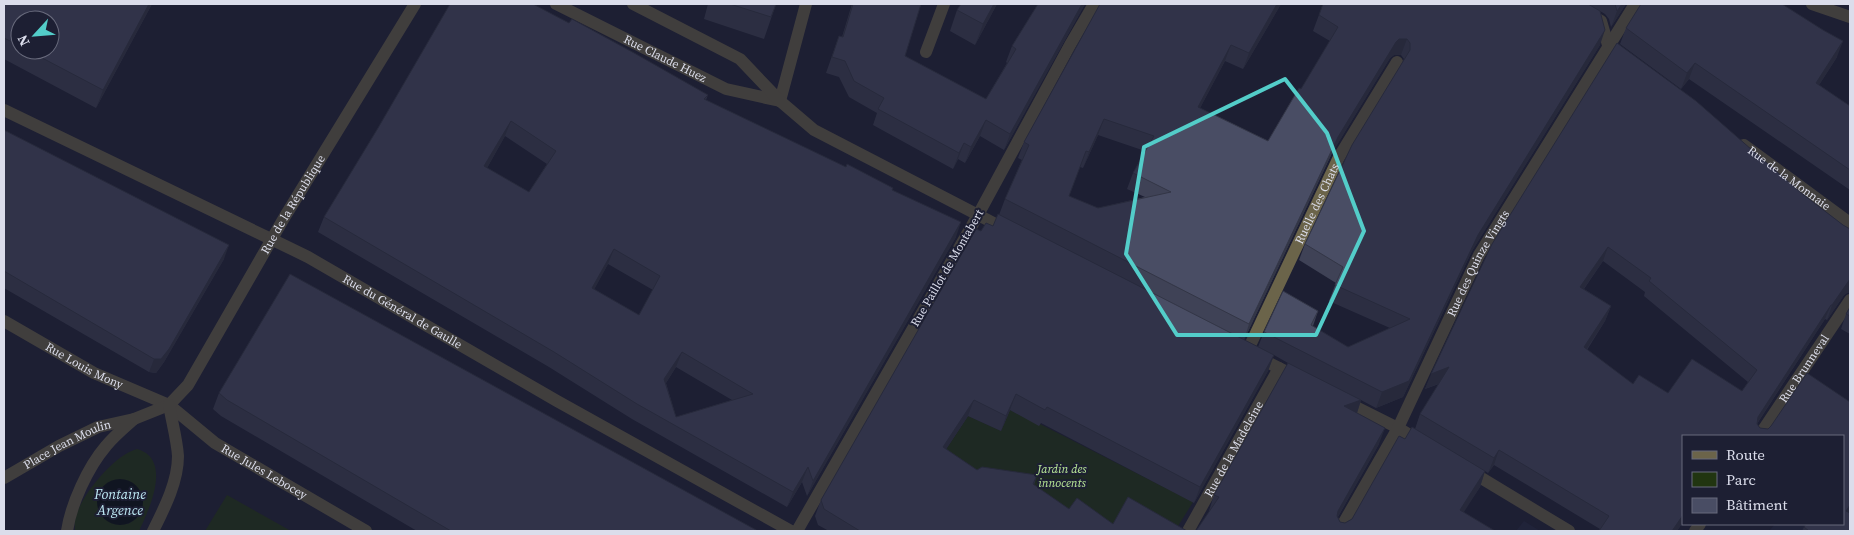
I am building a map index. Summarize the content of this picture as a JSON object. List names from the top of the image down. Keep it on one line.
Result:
{"streets":{"street":["Rue Claude Huez","Rue de la Monnaie","Ruelle des Chats","Rue de la République","Rue des Quinze Vingts","Rue Paillot de Montabert","Rue du Général de Gaulle","Rue Louis Mony","Rue Brunneval","Place Jean Moulin","Rue de la Madeleine","Rue Jules Lebocey"]},"crossings":[["Rue Claude Huez","Rue Paillot de Montabert"],["Ruelle des Chats","Rue de la Madeleine"],["Rue de la République","Rue du Général de Gaulle"],["Rue de la République","Rue Louis Mony"],["Rue de la République","Place Jean Moulin"],["Rue de la République","Rue Jules Lebocey"],["Rue Louis Mony","Place Jean Moulin"],["Rue Louis Mony","Rue Jules Lebocey"],["Place Jean Moulin","Rue Jules Lebocey"]],"water":["Fontaine Argence"],"parks":["Jardin des innocents"],"legend":["Route","Parc","Bâtiment"],"north":"bottom left"}
